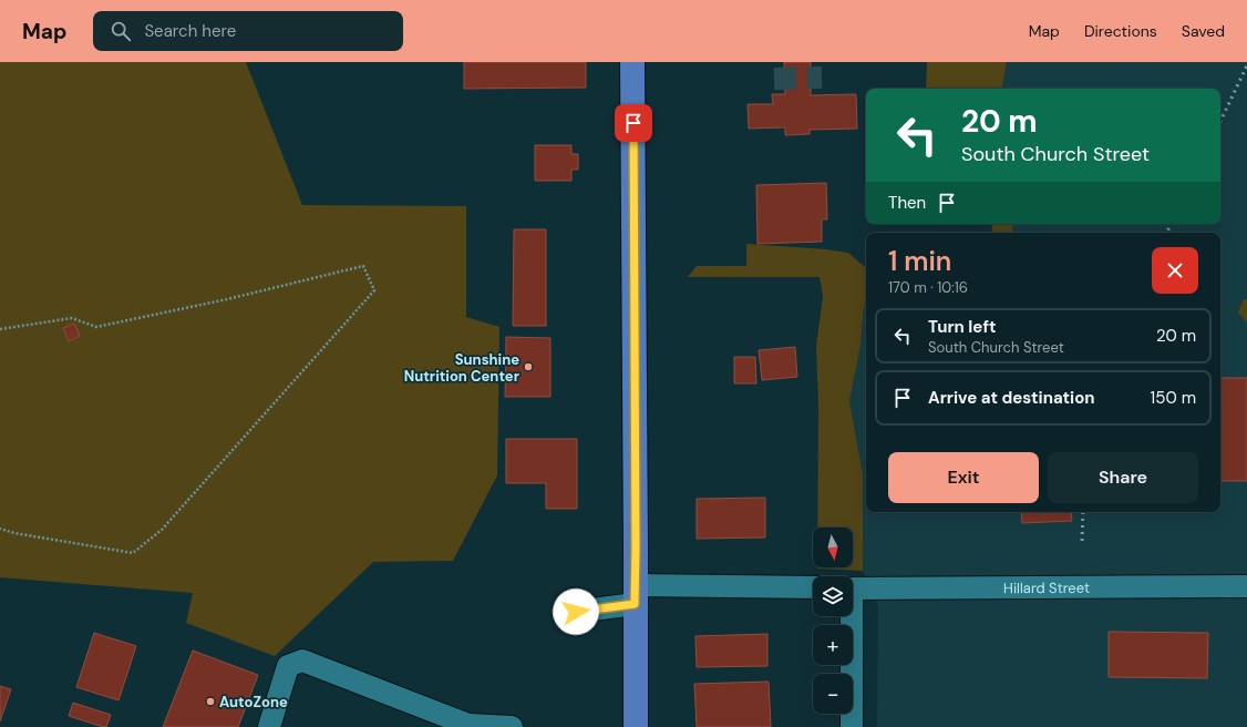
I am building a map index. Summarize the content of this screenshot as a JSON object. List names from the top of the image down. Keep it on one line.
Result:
{"streets":{"street":["Hillard Street"]},"places":["Sunshine Nutrition Center","AutoZone"],"north":"bottom","page":{"header":"Map","search":"Search here","nav":["Map","Directions","Saved"],"turn":["20 m","South Church Street"],"then":"Then","heading":["1 min","170 m · 10:16"],"list":[{"name":"Turn left","note":"South Church Street","value":"20 m"},{"name":"Arrive at destination","value":"150 m"}],"buttons":["Exit","Share"],"map_buttons":["+","−"]}}
